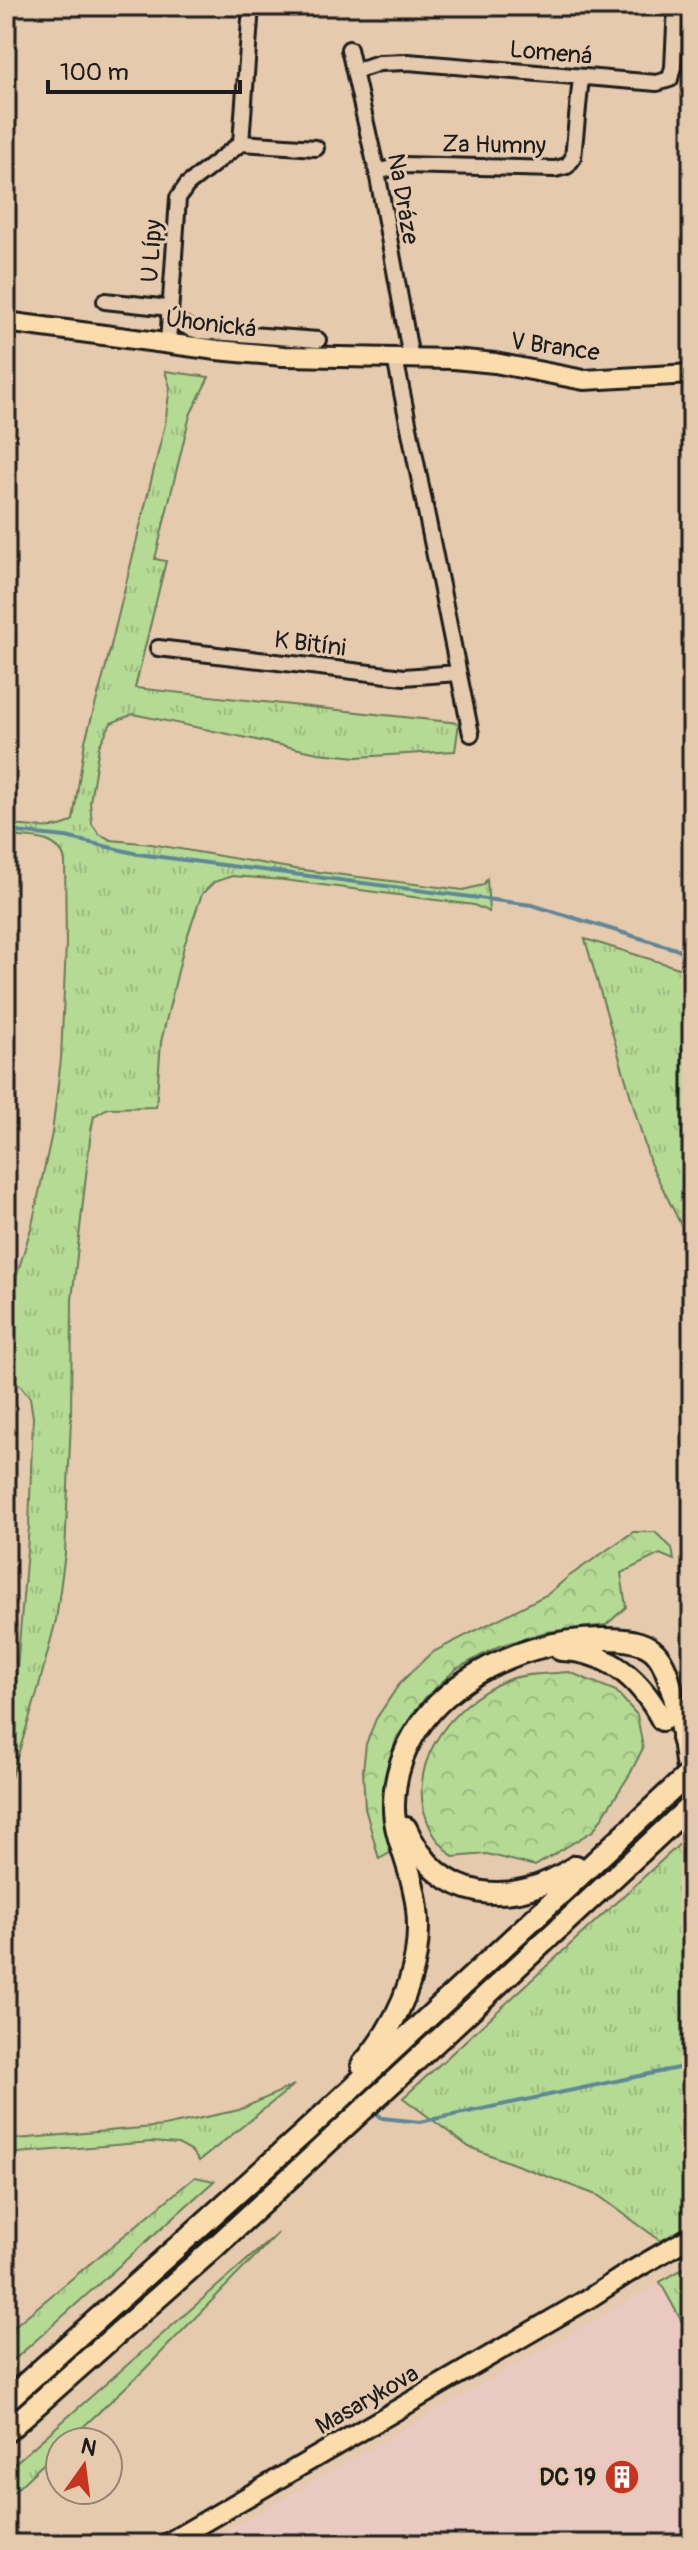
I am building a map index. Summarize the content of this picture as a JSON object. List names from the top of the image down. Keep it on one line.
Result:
{"streets":{"main road":["Úhonická","V Brance","Masarykova"],"street":["Lomená","Za Humny","Na Dráze","U Lípy","K Bitíni"]},"crossings":[["Lomená","Za Humny"],["Lomená","Na Dráze"],["Za Humny","Na Dráze"],["Na Dráze","Úhonická"],["Na Dráze","V Brance"],["Na Dráze","K Bitíni"],["U Lípy","Úhonická"],["Úhonická","V Brance"]],"places":{"building":["DC 19"]},"scale_bar":"100 m","north":"top"}
